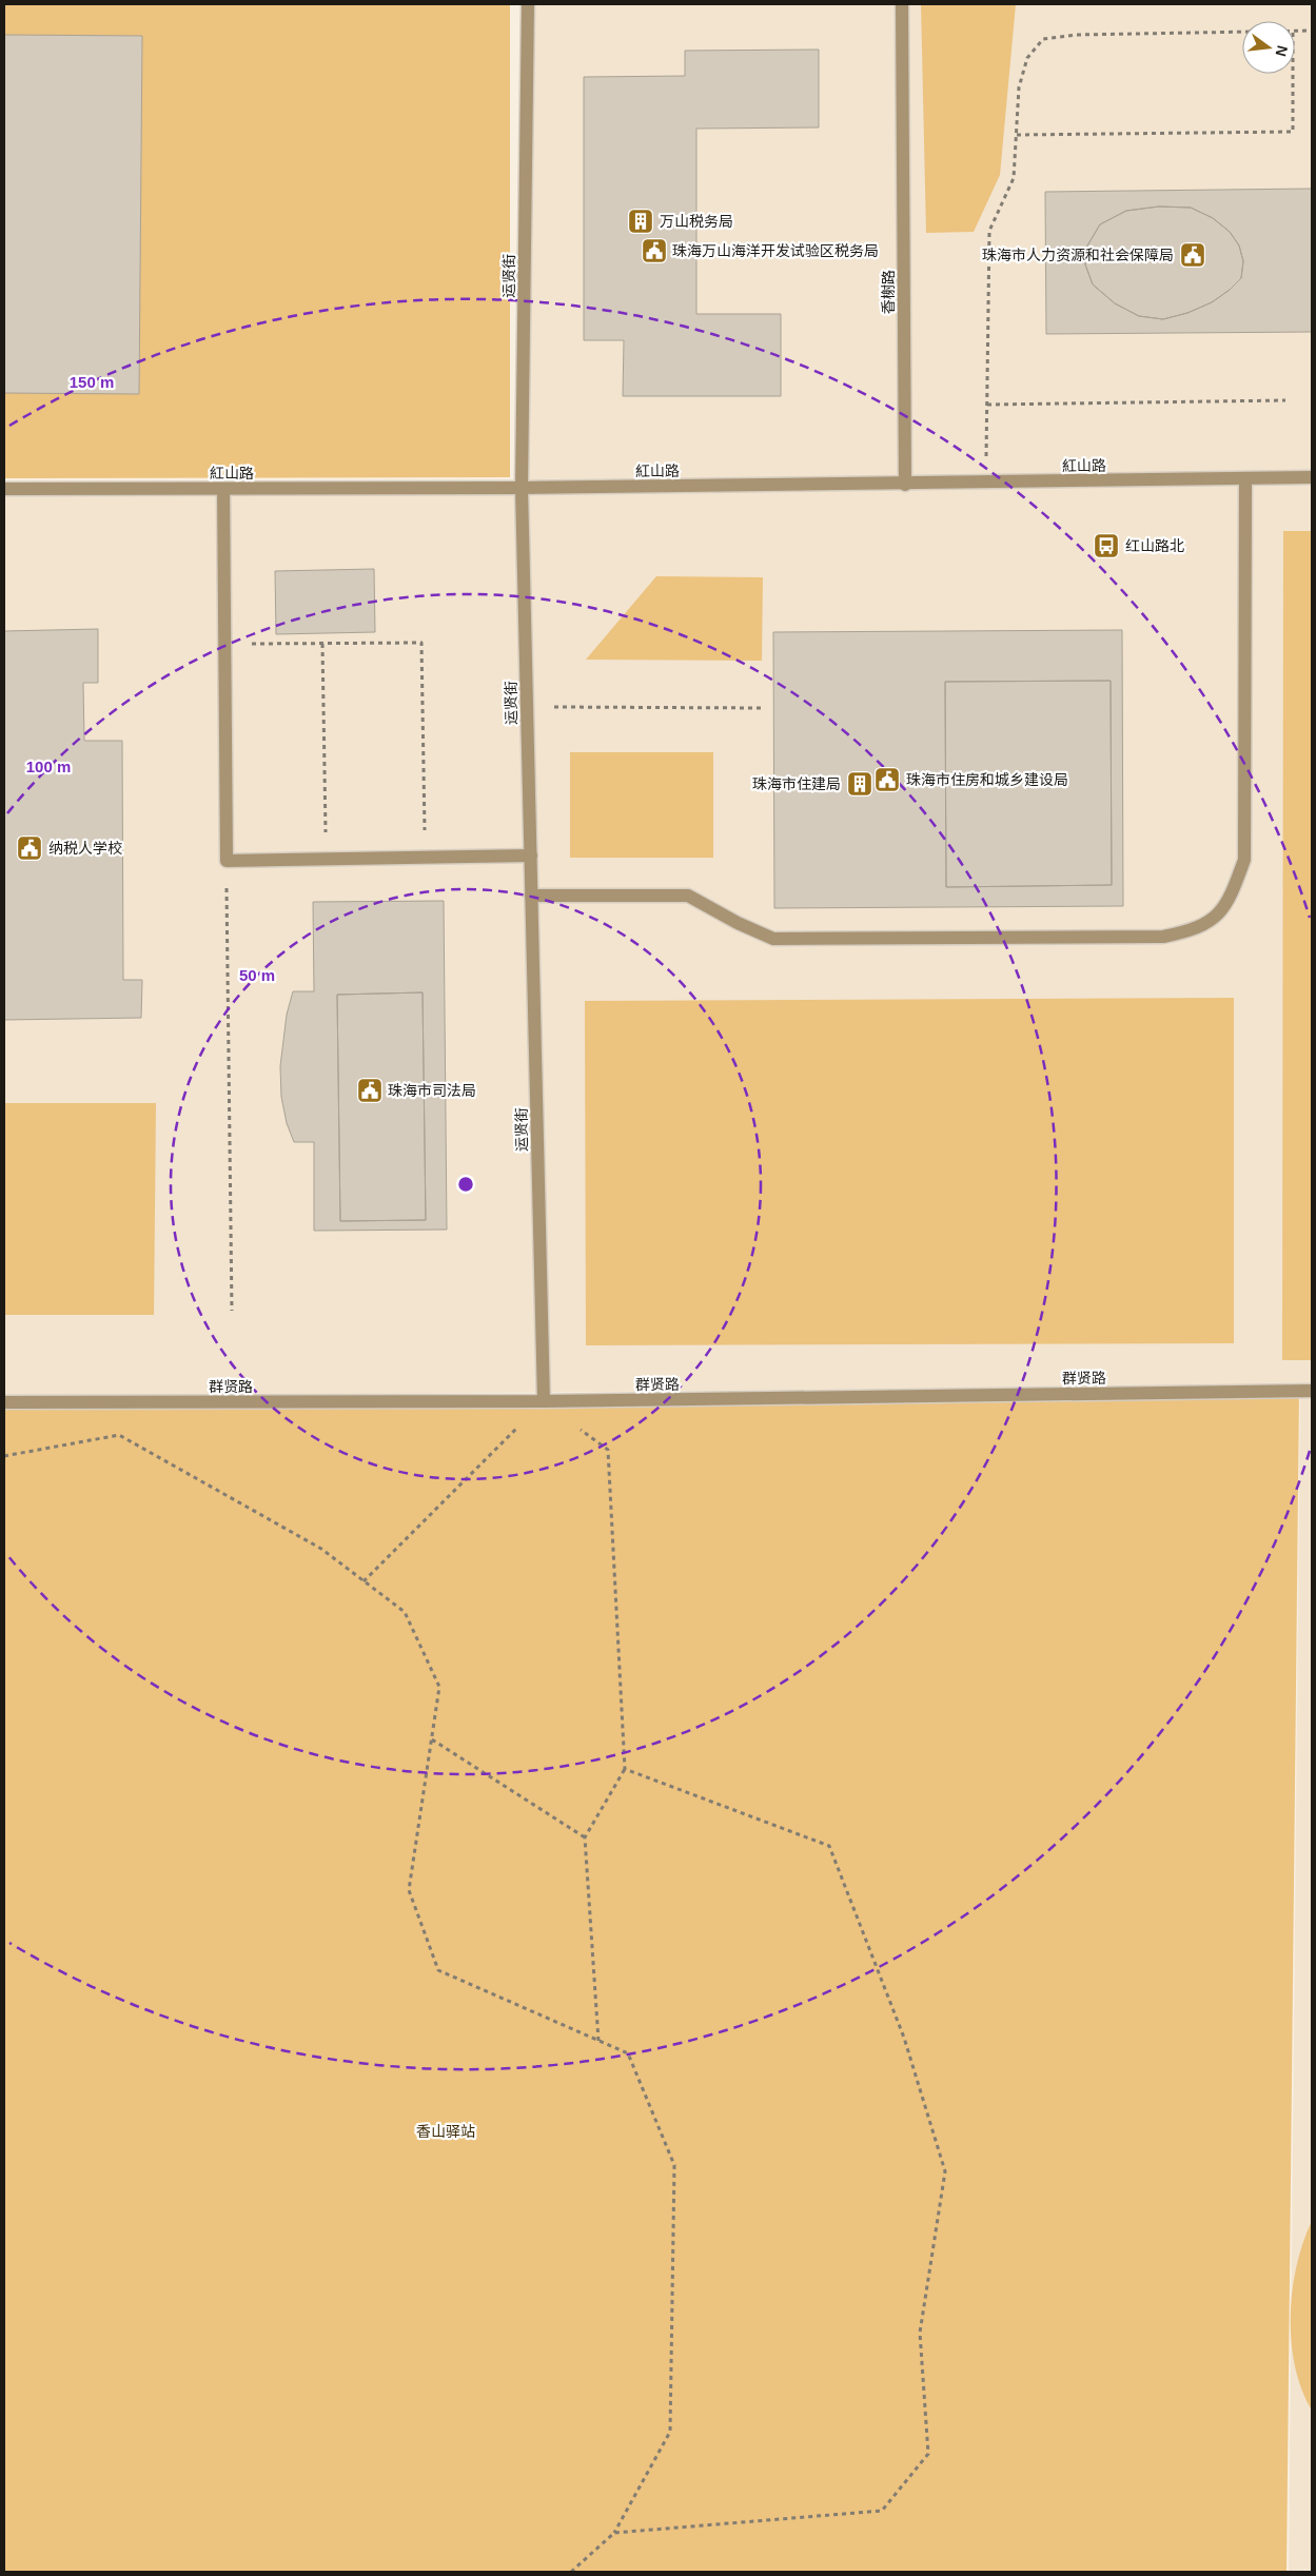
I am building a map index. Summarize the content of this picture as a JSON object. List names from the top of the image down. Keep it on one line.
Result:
{"streets":{"street":["运贤街","香榭路","紅山路","群贤路"]},"crossings":[["运贤街","紅山路"],["运贤街","群贤路"],["香榭路","紅山路"]],"parks":["香山驿站"],"places":{"building":["万山税务局","珠海市住建局"],"public building":["珠海万山海洋开发试验区税务局","珠海市人力资源和社会保障局","珠海市住房和城乡建设局","纳税人学校","珠海市司法局"],"bus stop":["红山路北"]},"north":"right","rings":["150 m","100 m","50 m"]}
